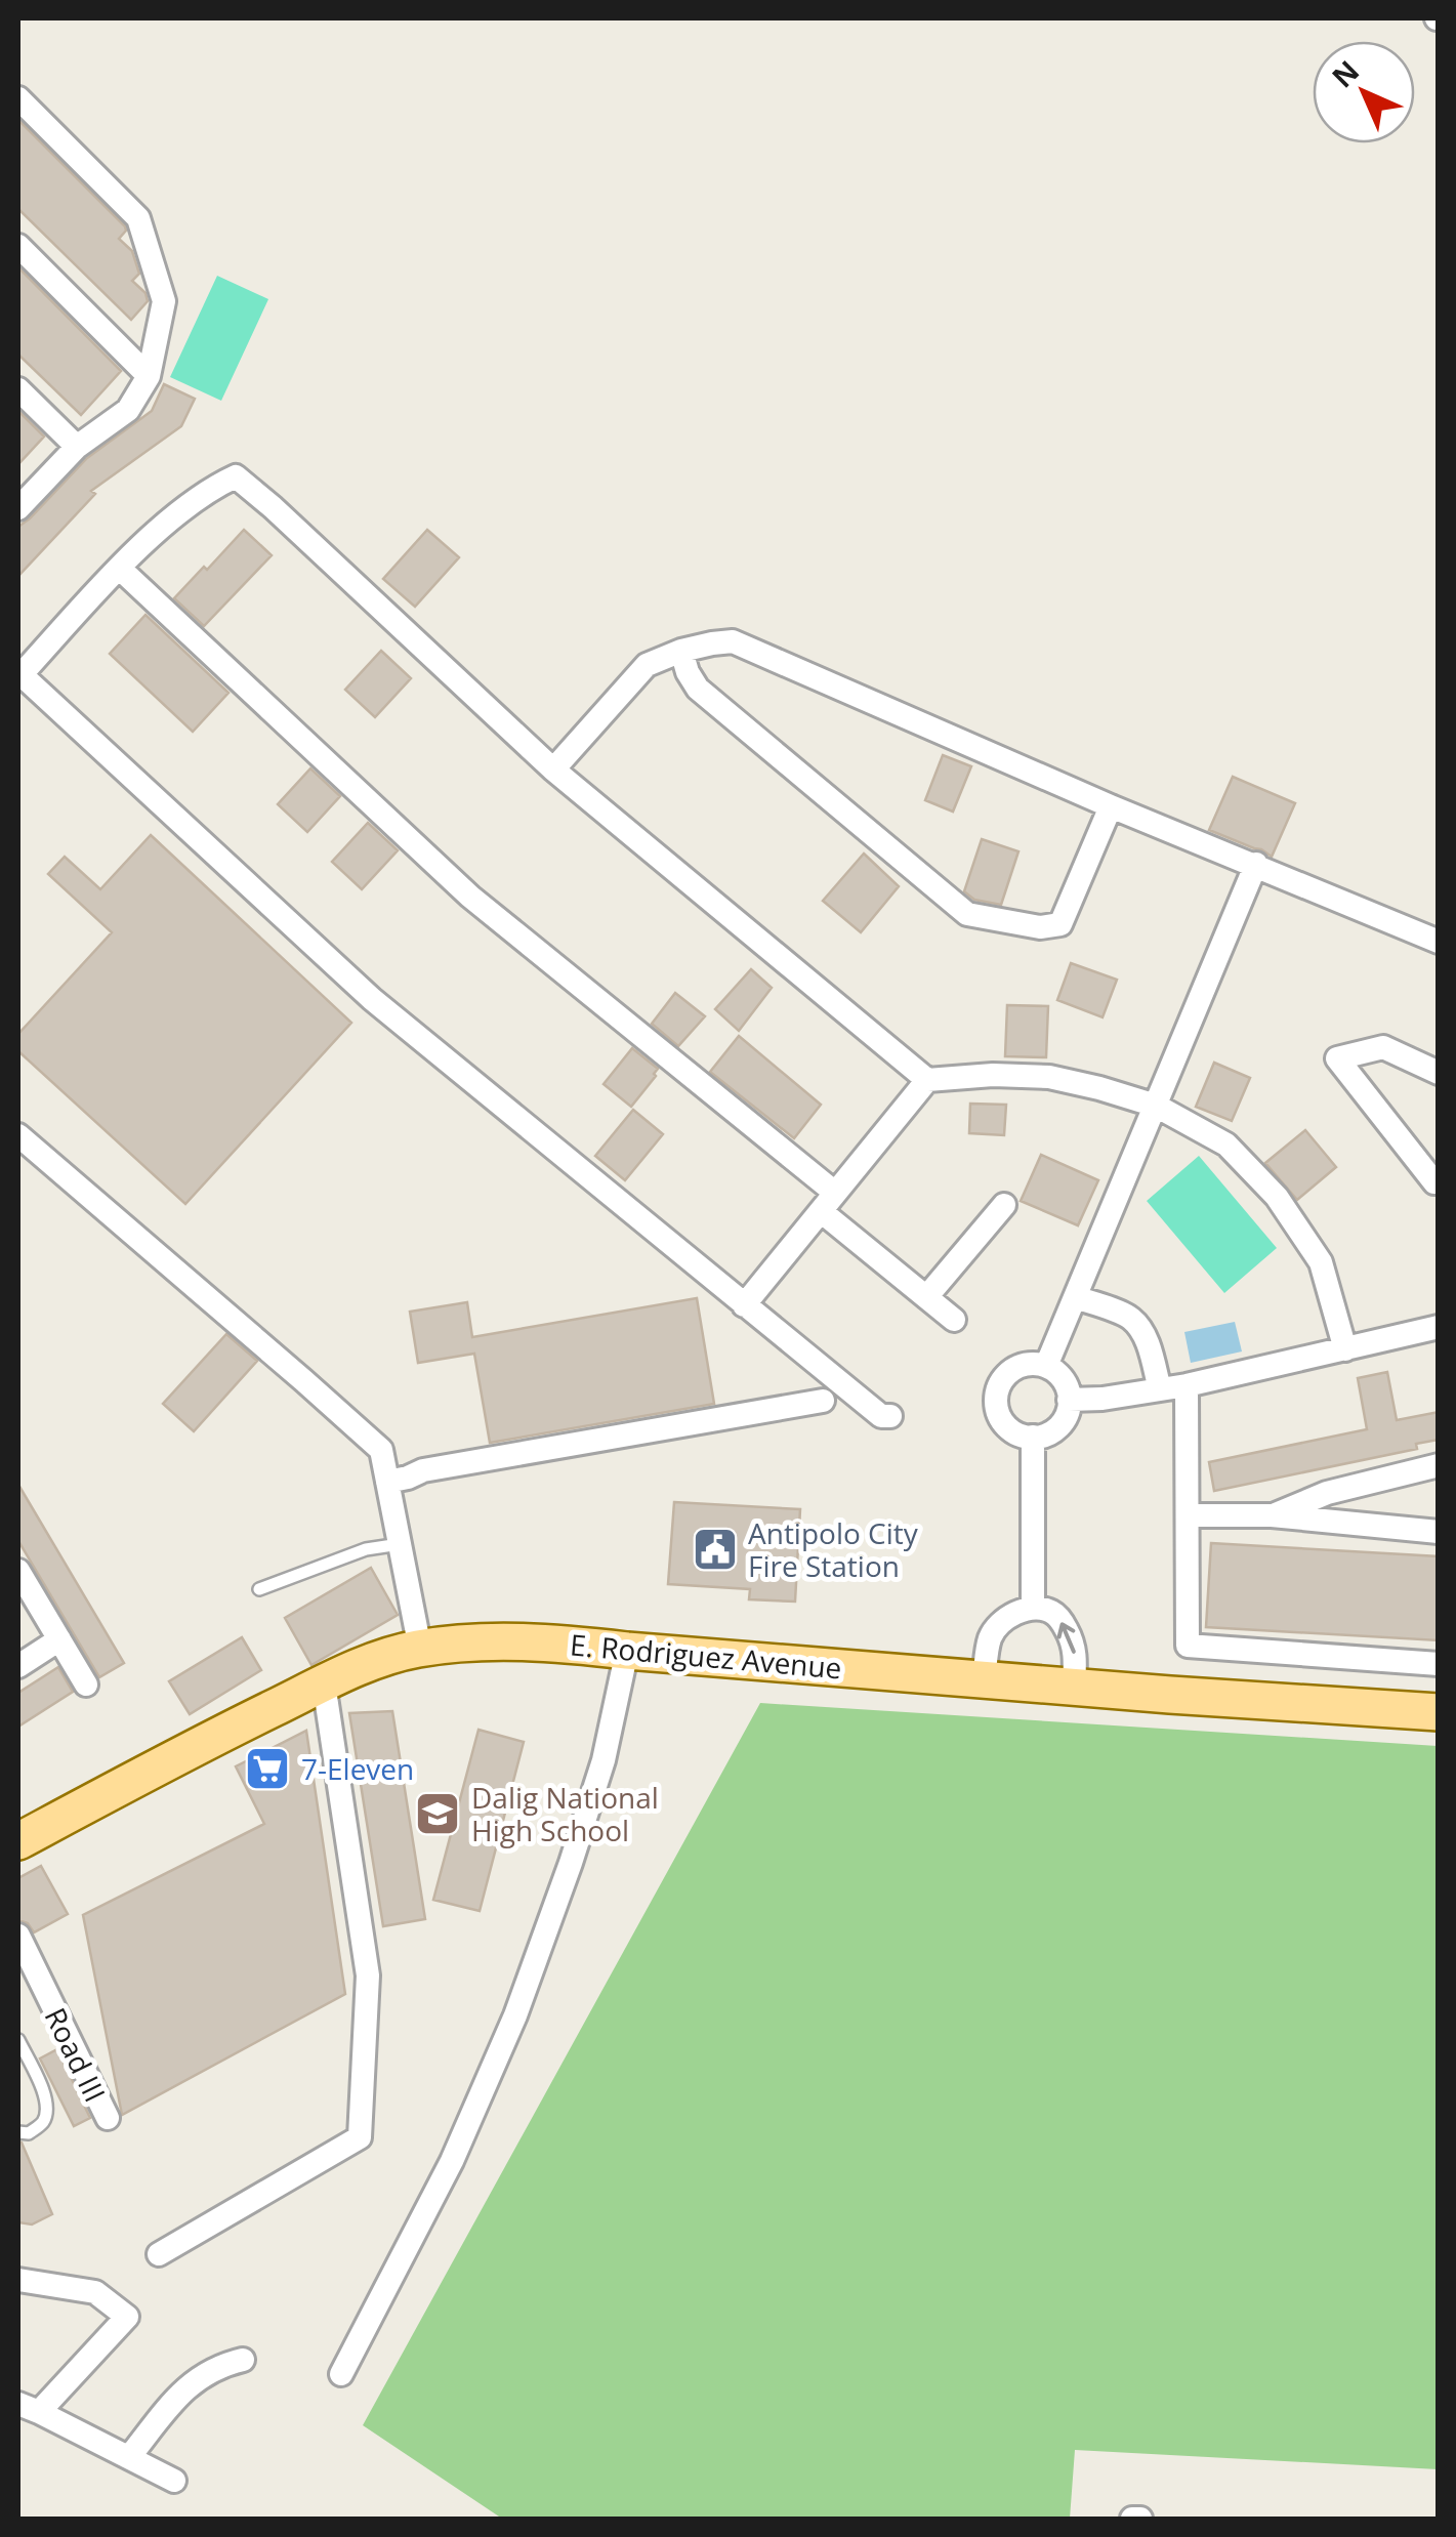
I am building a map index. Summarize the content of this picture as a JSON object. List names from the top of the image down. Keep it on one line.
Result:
{"streets":{"main road":["E. Rodriguez Avenue"],"street":["Road III"]},"places":{"public building":["Antipolo City Fire Station"],"supermarket":["7-Eleven"],"school or university":["Dalig National High School"]},"north":"top left"}
